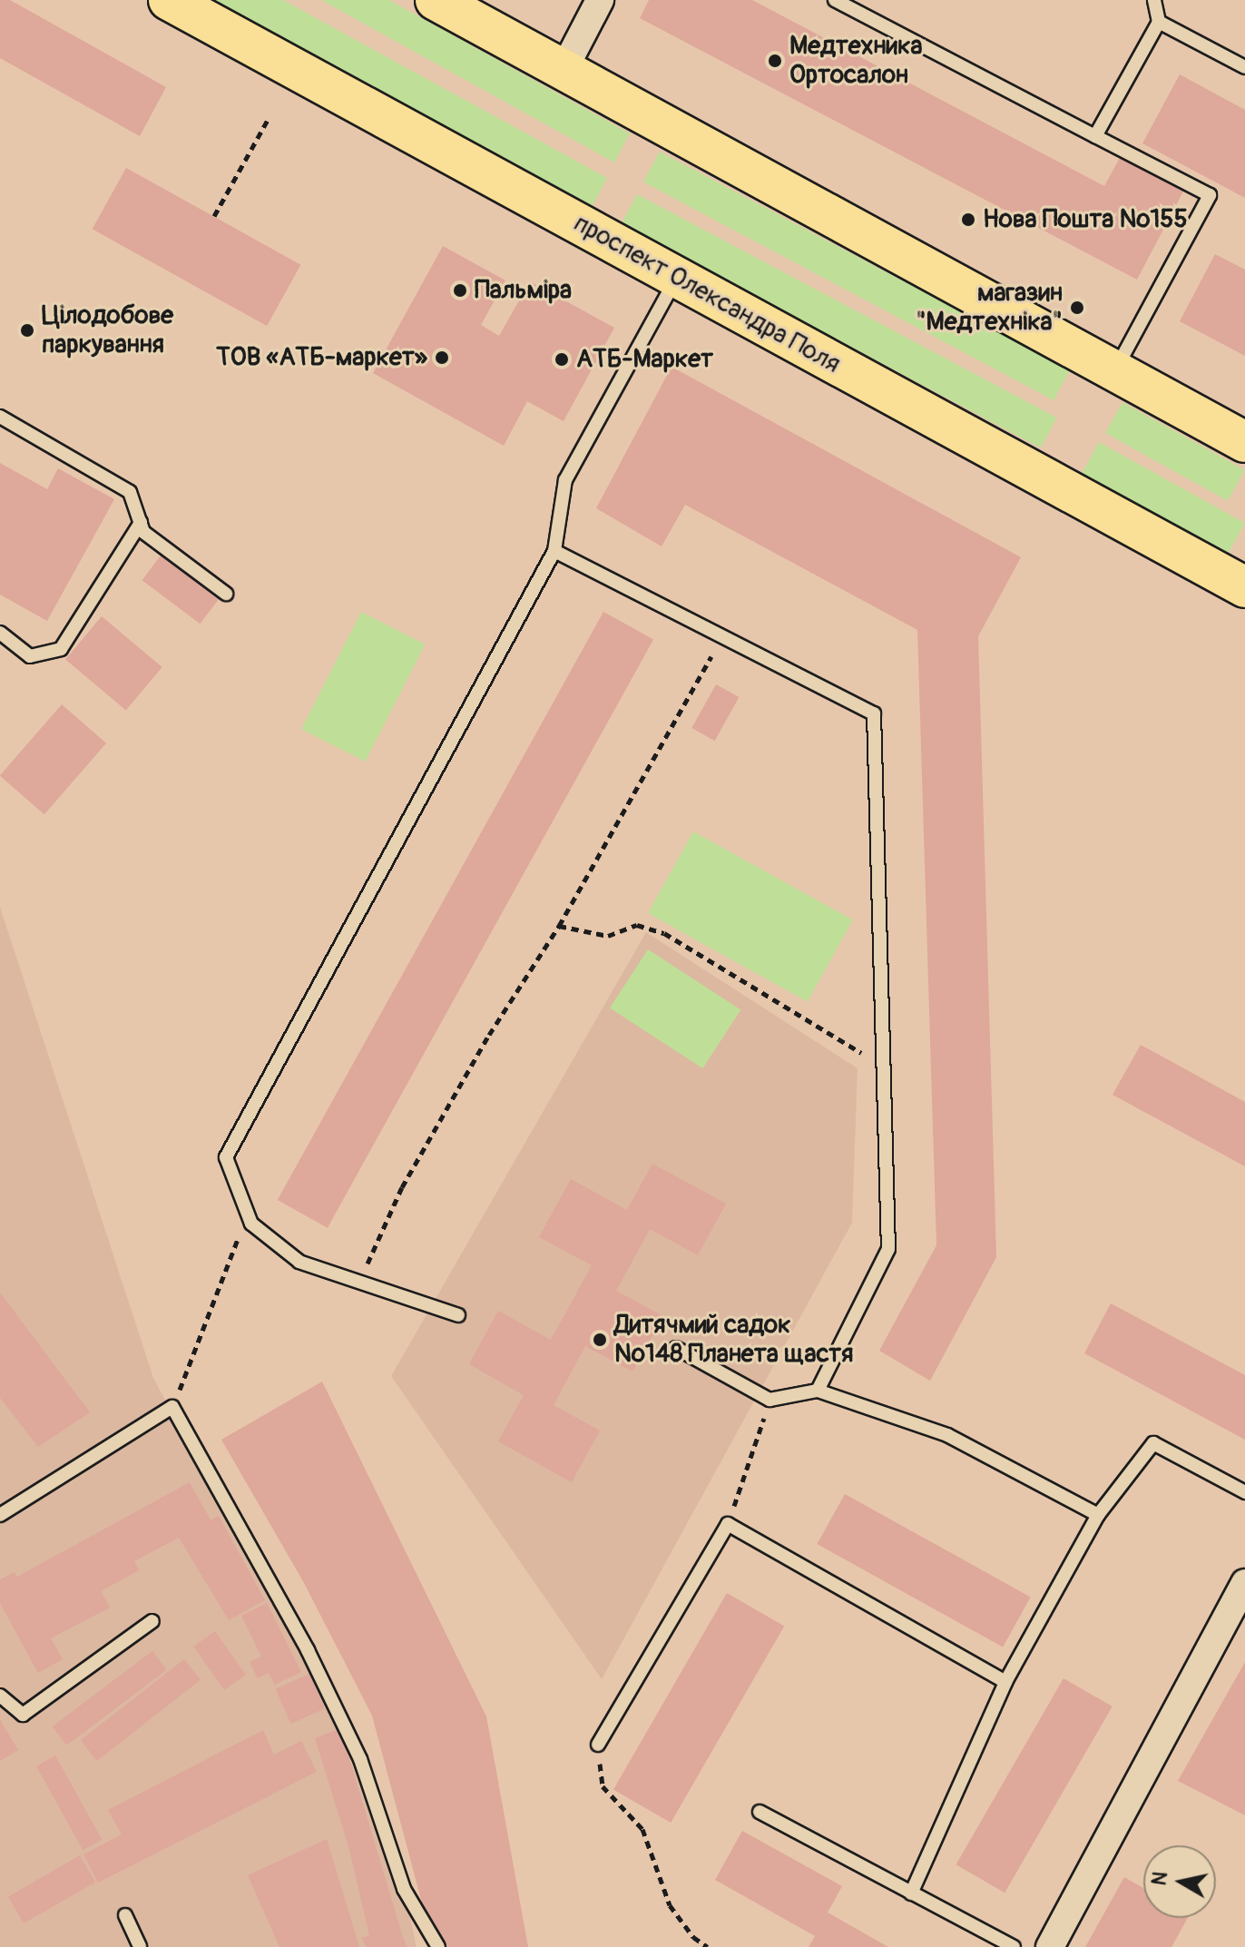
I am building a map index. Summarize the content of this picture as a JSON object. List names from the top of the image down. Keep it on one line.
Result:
{"streets":{"main road":["проспект Олександра Поля"]},"places":["Медтехника Ортосалон","Нова Пошта №155","Пальміра","магазин \"Медтехніка\"","Цілодобове паркування","ТОВ «АТБ-маркет»","АТБ-Маркет","Дитячмий садок №148 Планета щастя"],"north":"left"}
